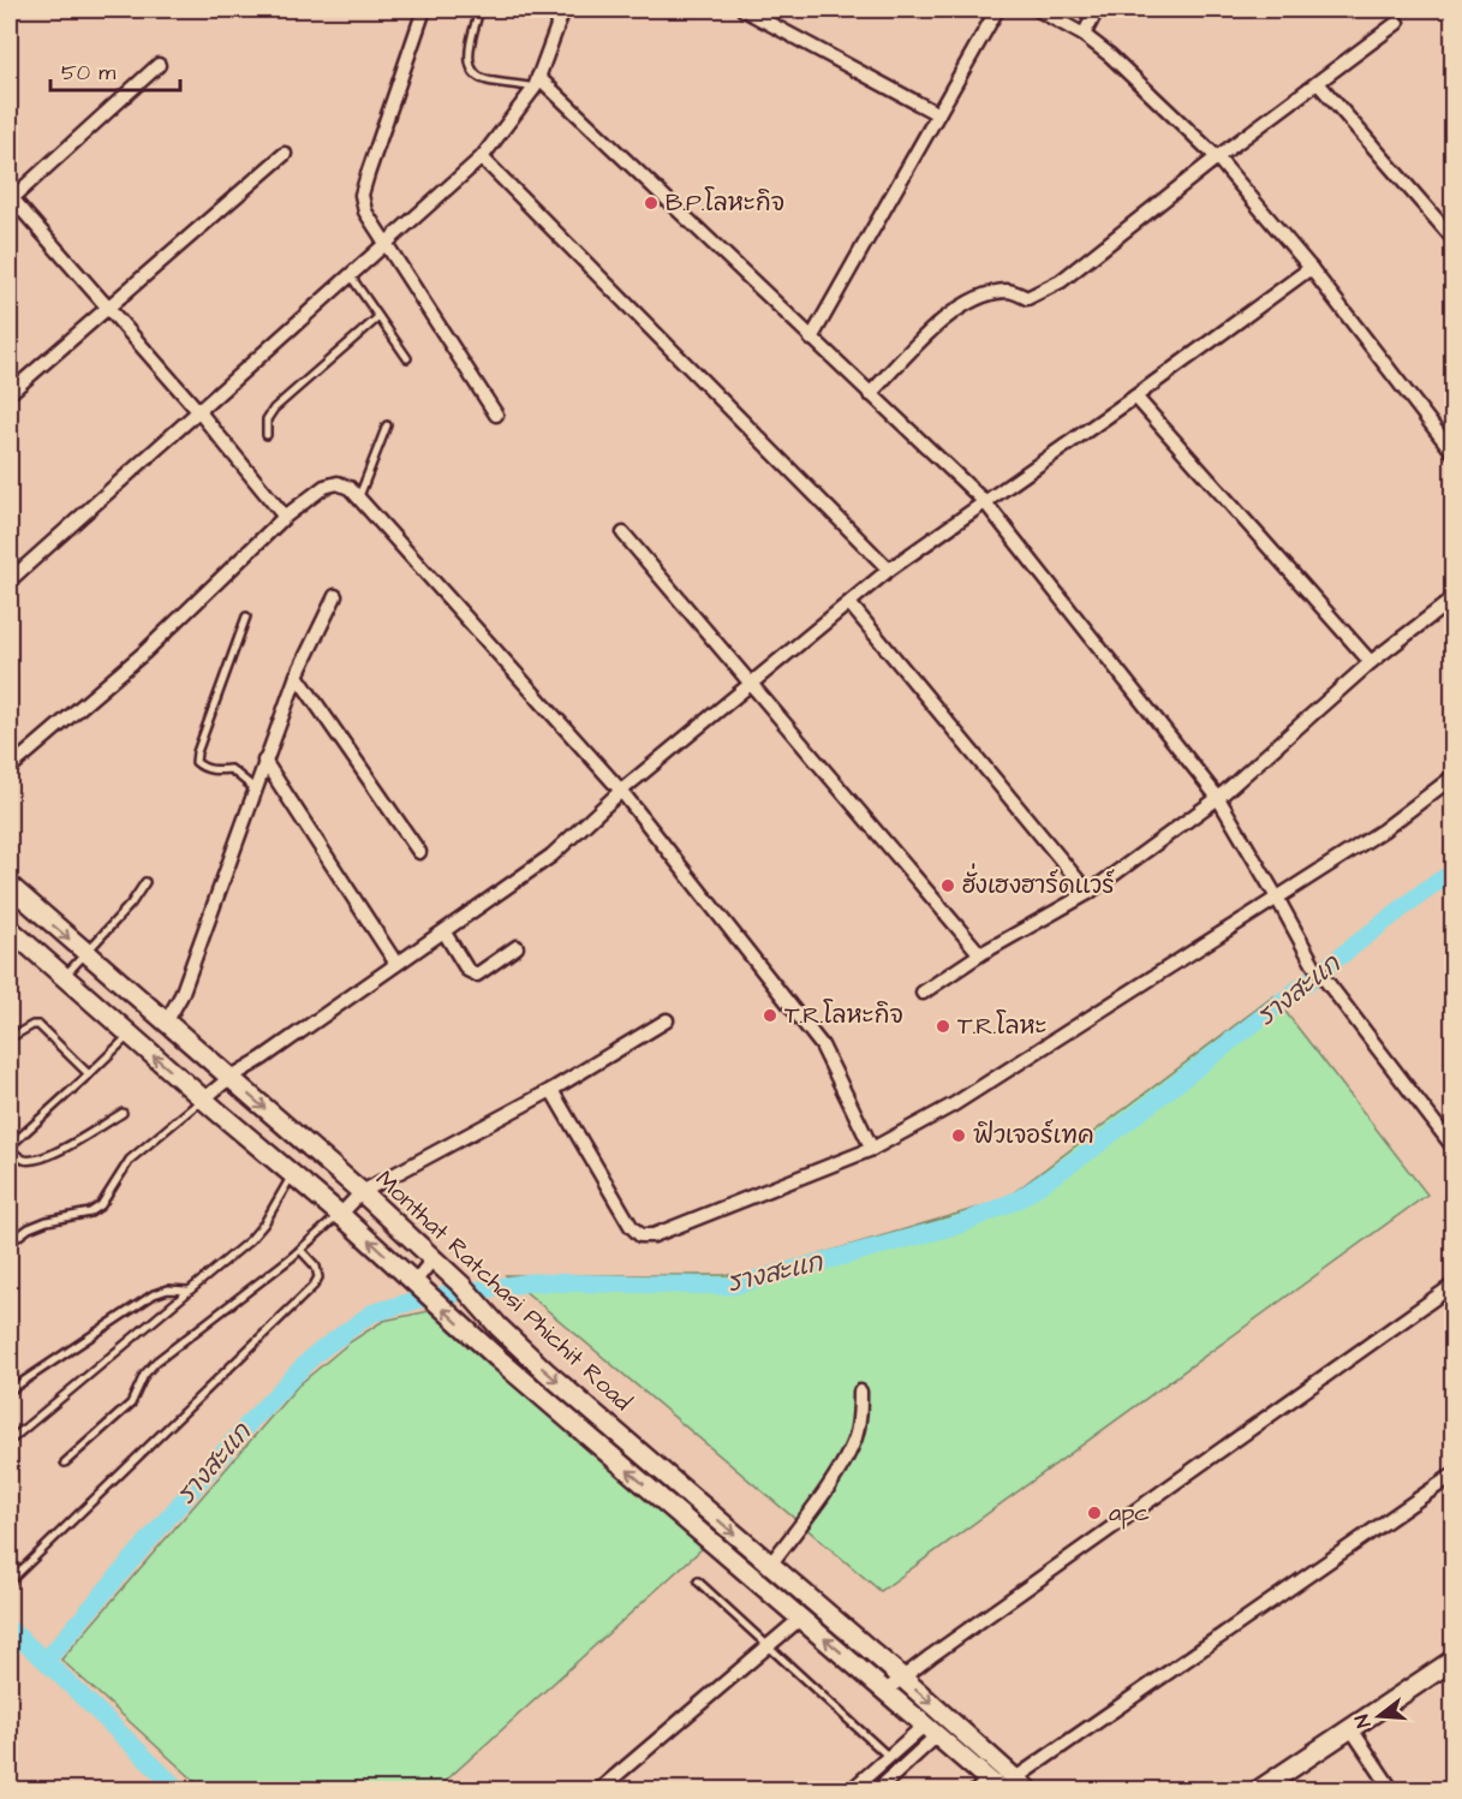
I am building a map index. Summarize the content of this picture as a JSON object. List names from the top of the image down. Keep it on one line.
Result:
{"streets":{"street":["Monthat Ratchasi Phichit Road"]},"water":["รางสะแก"],"places":["B.P.โลหะกิจ","ฮั่งเฮงฮาร์ดแวร์","T.R.โลหะกิจ","T.R.โลหะ","ฟิวเจอร์เทค","apc"],"scale_bar":"50 m","north":"left"}
